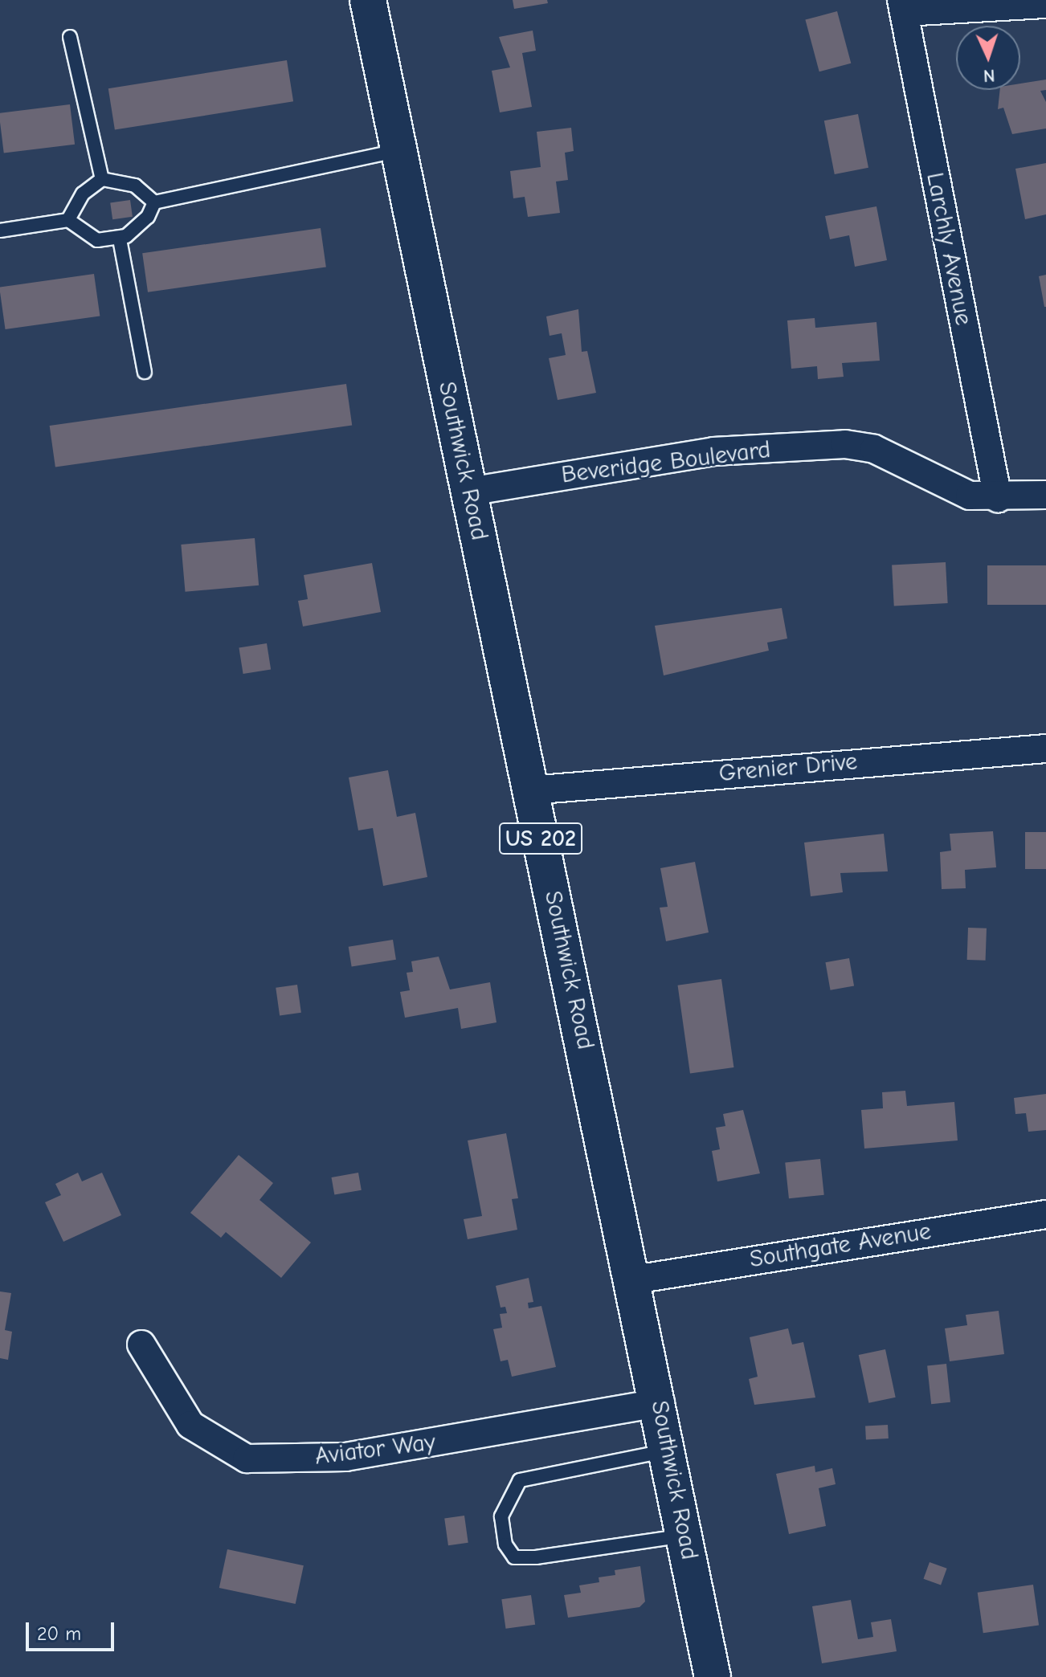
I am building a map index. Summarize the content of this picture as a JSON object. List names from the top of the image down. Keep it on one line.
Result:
{"streets":{"highway":["Southwick Road","US 202"],"street":["Larchly Avenue","Beveridge Boulevard","Grenier Drive","Southgate Avenue","Aviator Way"]},"crossings":[["Larchly Avenue","Beveridge Boulevard"],["Southwick Road","Beveridge Boulevard"],["Southwick Road","Grenier Drive"],["Southwick Road","Southgate Avenue"],["Southwick Road","Aviator Way"]],"scale_bar":"20 m","north":"bottom"}
